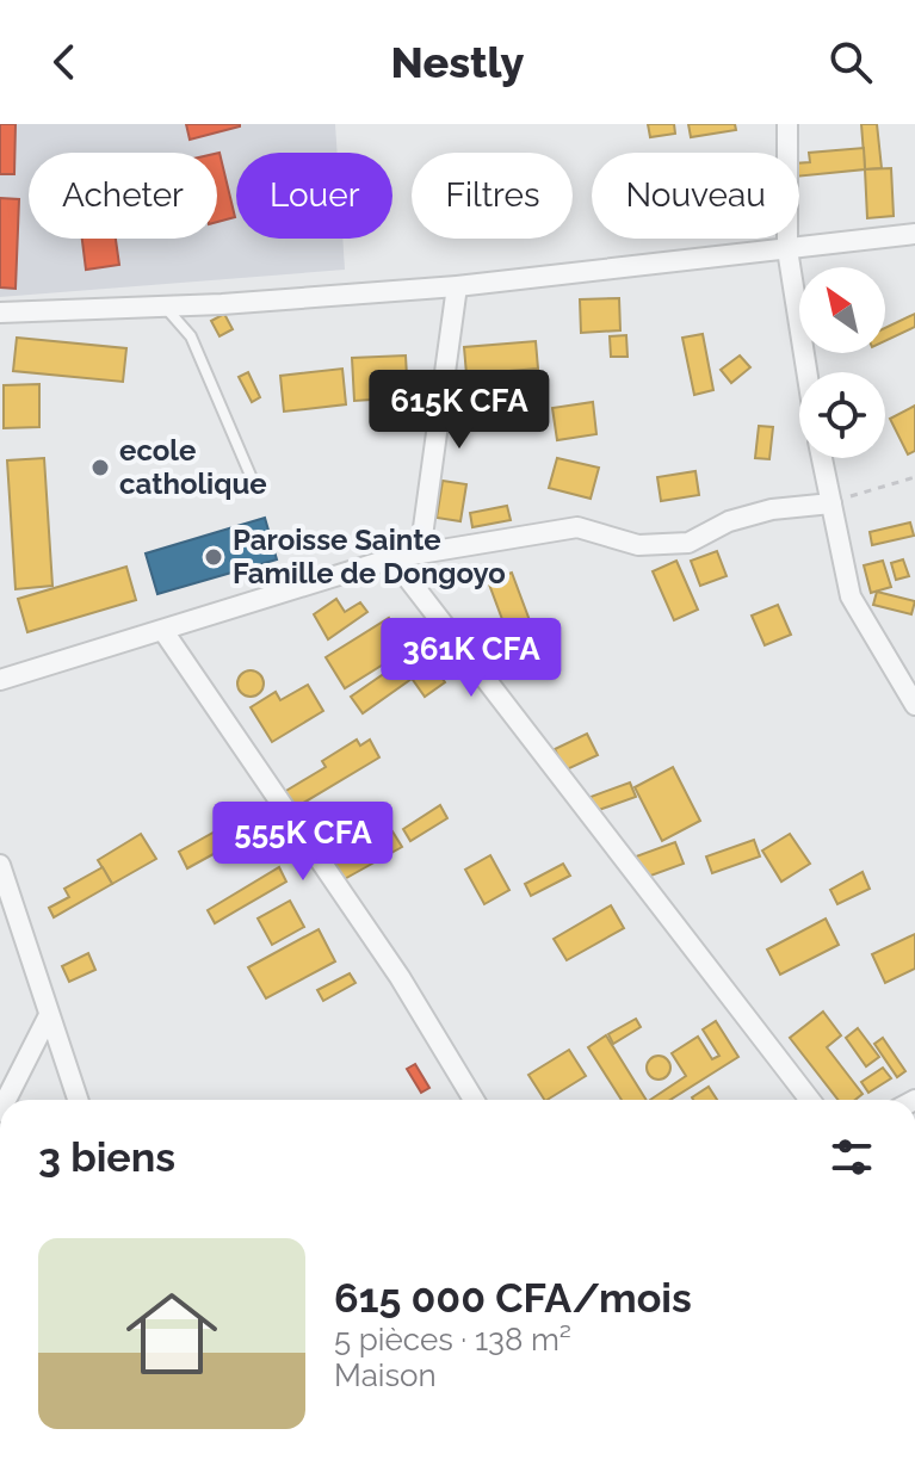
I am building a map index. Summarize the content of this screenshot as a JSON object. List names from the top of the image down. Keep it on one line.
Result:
{"places":["ecole catholique","Paroisse Sainte Famille de Dongoyo"],"north":"top left","page":{"header":"Nestly","chip":["Acheter","Louer","Filtres","Nouveau"],"price":["615K CFA","361K CFA","555K CFA"],"heading":"3 biens","list":[{"name":"615 000 CFA/mois","note":"5 pièces · 138 m² · Maison"}]}}
